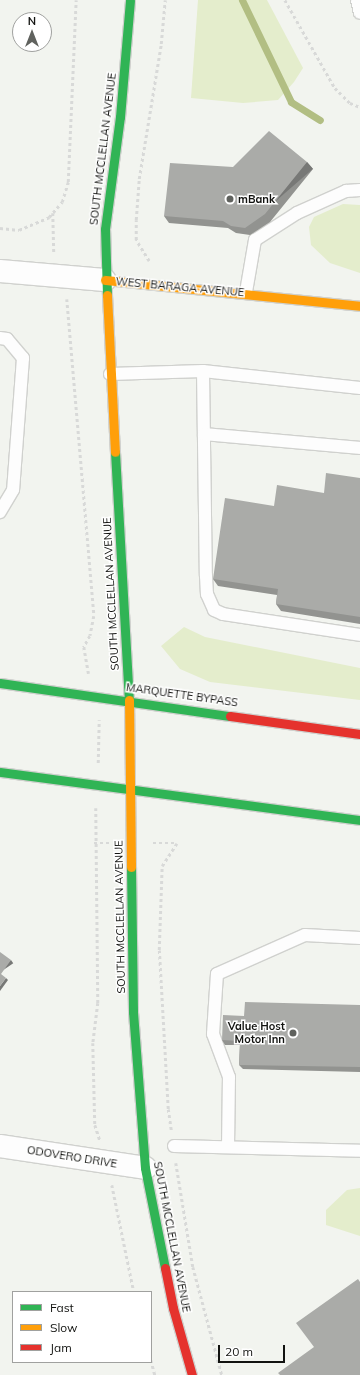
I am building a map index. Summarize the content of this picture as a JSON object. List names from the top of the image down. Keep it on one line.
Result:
{"streets":{"main road":["SOUTH MCCLELLAN AVENUE","WEST BARAGA AVENUE","MARQUETTE BYPASS"],"street":["ODOVERO DRIVE"]},"crossings":[["SOUTH MCCLELLAN AVENUE","WEST BARAGA AVENUE"],["SOUTH MCCLELLAN AVENUE","MARQUETTE BYPASS"],["SOUTH MCCLELLAN AVENUE","ODOVERO DRIVE"]],"places":["mBank","Value Host Motor Inn"],"legend":["Fast","Slow","Jam"],"scale_bar":"20 m","north":"top"}
